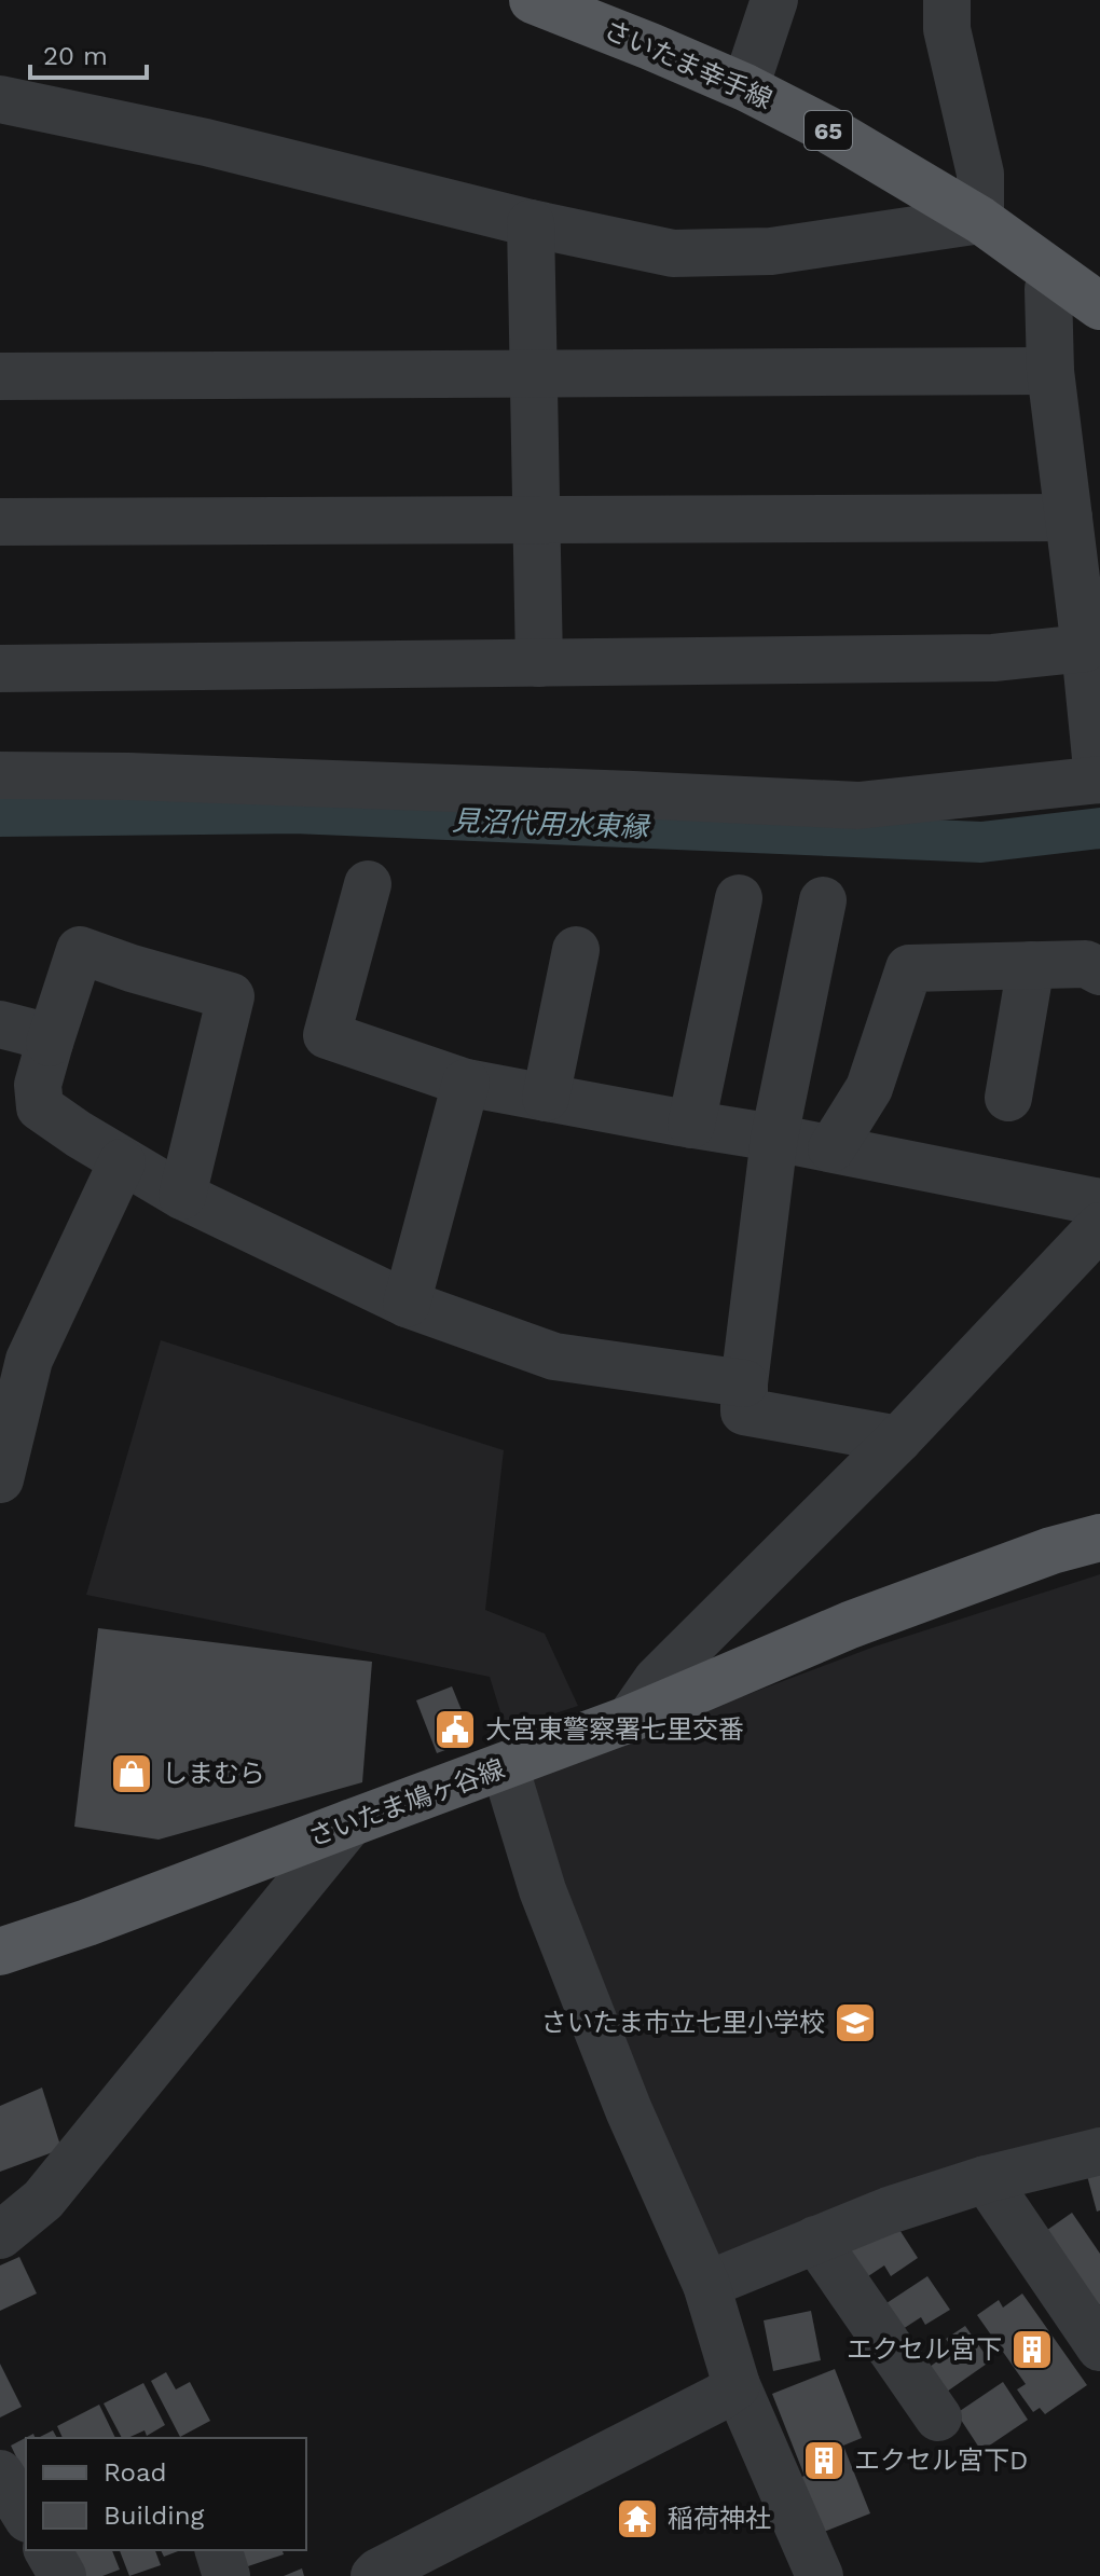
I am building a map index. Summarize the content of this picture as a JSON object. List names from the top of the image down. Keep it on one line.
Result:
{"streets":{"main road":["さいたま幸手線","65","さいたま鳩ヶ谷線"]},"water":["見沼代用水東縁"],"places":{"public building":["大宮東警察署七里交番"],"shop":["しまむら"],"school or university":["さいたま市立七里小学校"],"building":["エクセル宮下","エクセル宮下D"],"temple":["稲荷神社"]},"legend":["Road","Building"],"scale_bar":"20 m"}
